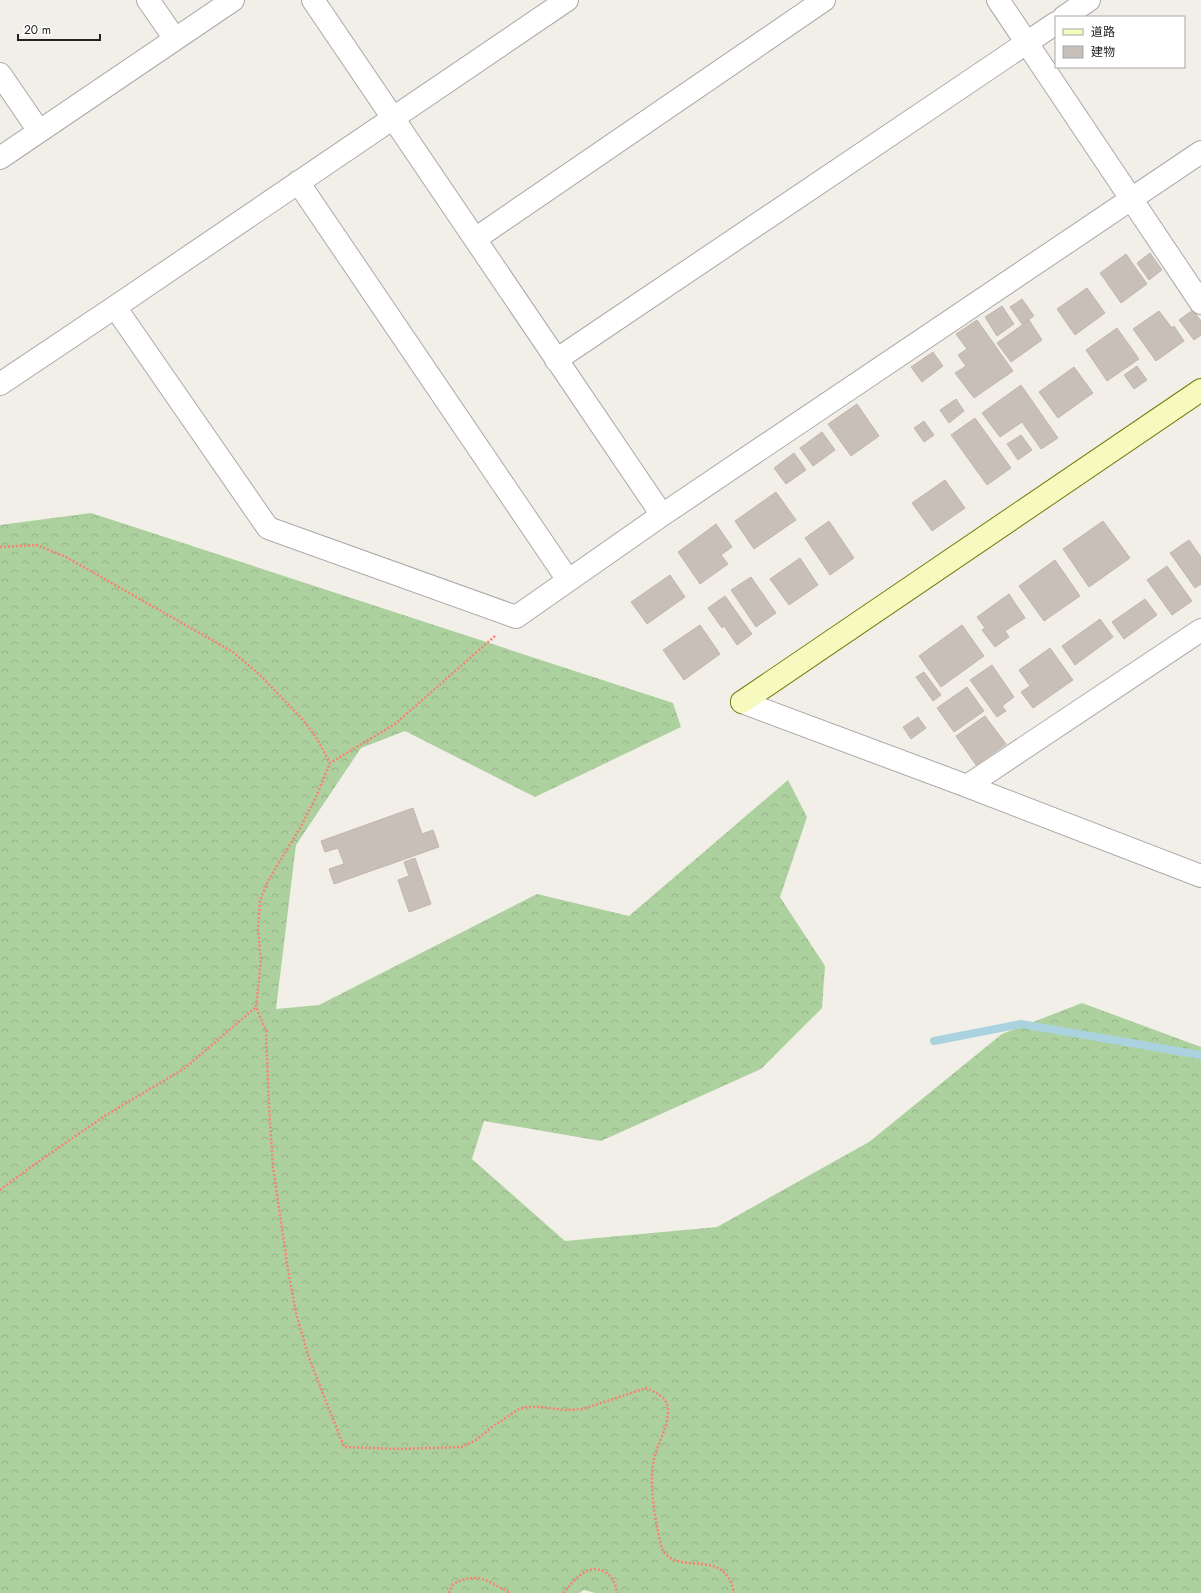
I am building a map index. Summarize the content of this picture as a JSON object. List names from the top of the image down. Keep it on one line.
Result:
{"legend":["道路","建物"],"scale_bar":"20 m"}
